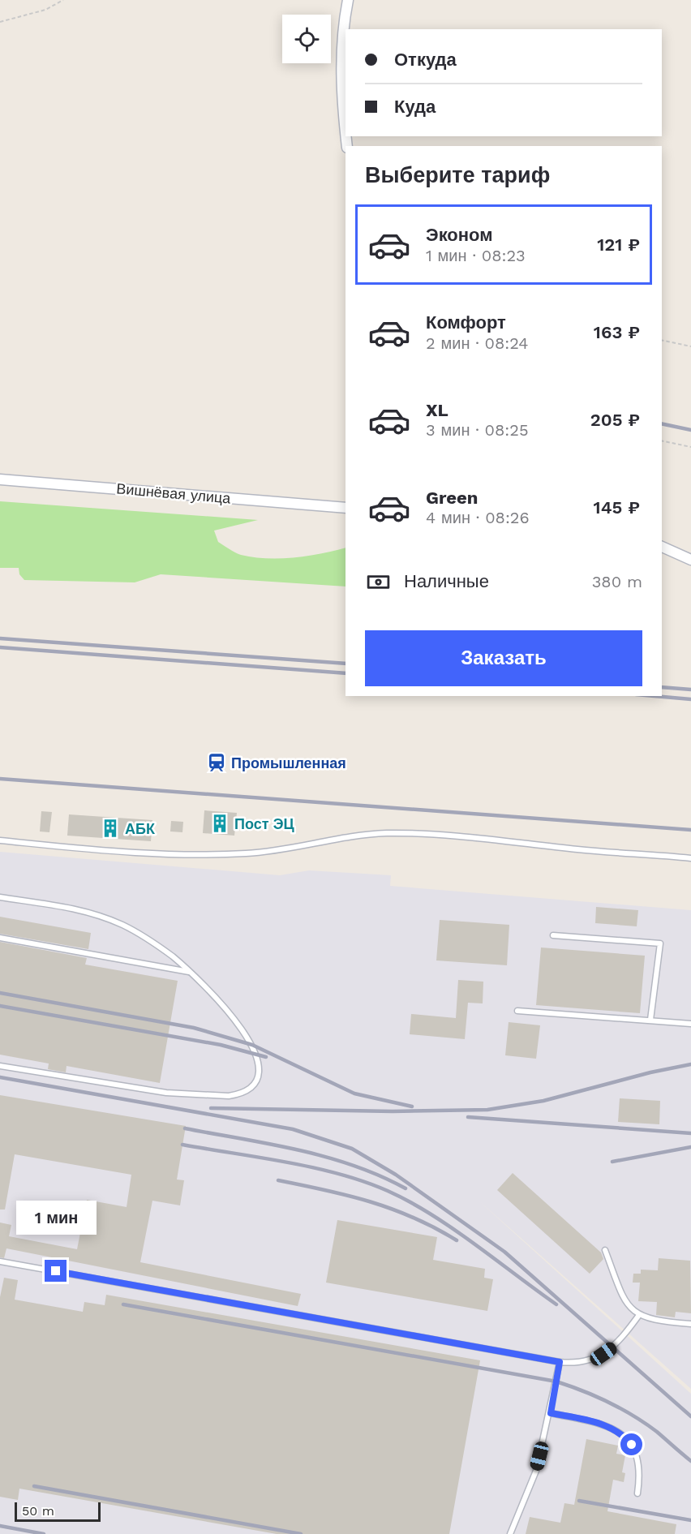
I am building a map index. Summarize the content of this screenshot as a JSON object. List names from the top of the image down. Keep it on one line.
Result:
{"streets":{"street":["Вишнёвая улица"]},"places":{"station":["Промышленная"],"building":["Пост ЭЦ","АБК"]},"scale_bar":"50 m","page":{"banner":["Откуда","Куда"],"heading":"Выберите тариф","list":[{"name":"Эконом","note":"1 мин · 08:23","value":"121 ₽"},{"name":"Комфорт","note":"2 мин · 08:24","value":"163 ₽"},{"name":"XL","note":"3 мин · 08:25","value":"205 ₽"},{"name":"Green","note":"4 мин · 08:26","value":"145 ₽"}],"pay":["Наличные","380 m"],"buttons":"Заказать","bubble":"1 мин","scale":"50 m"}}
